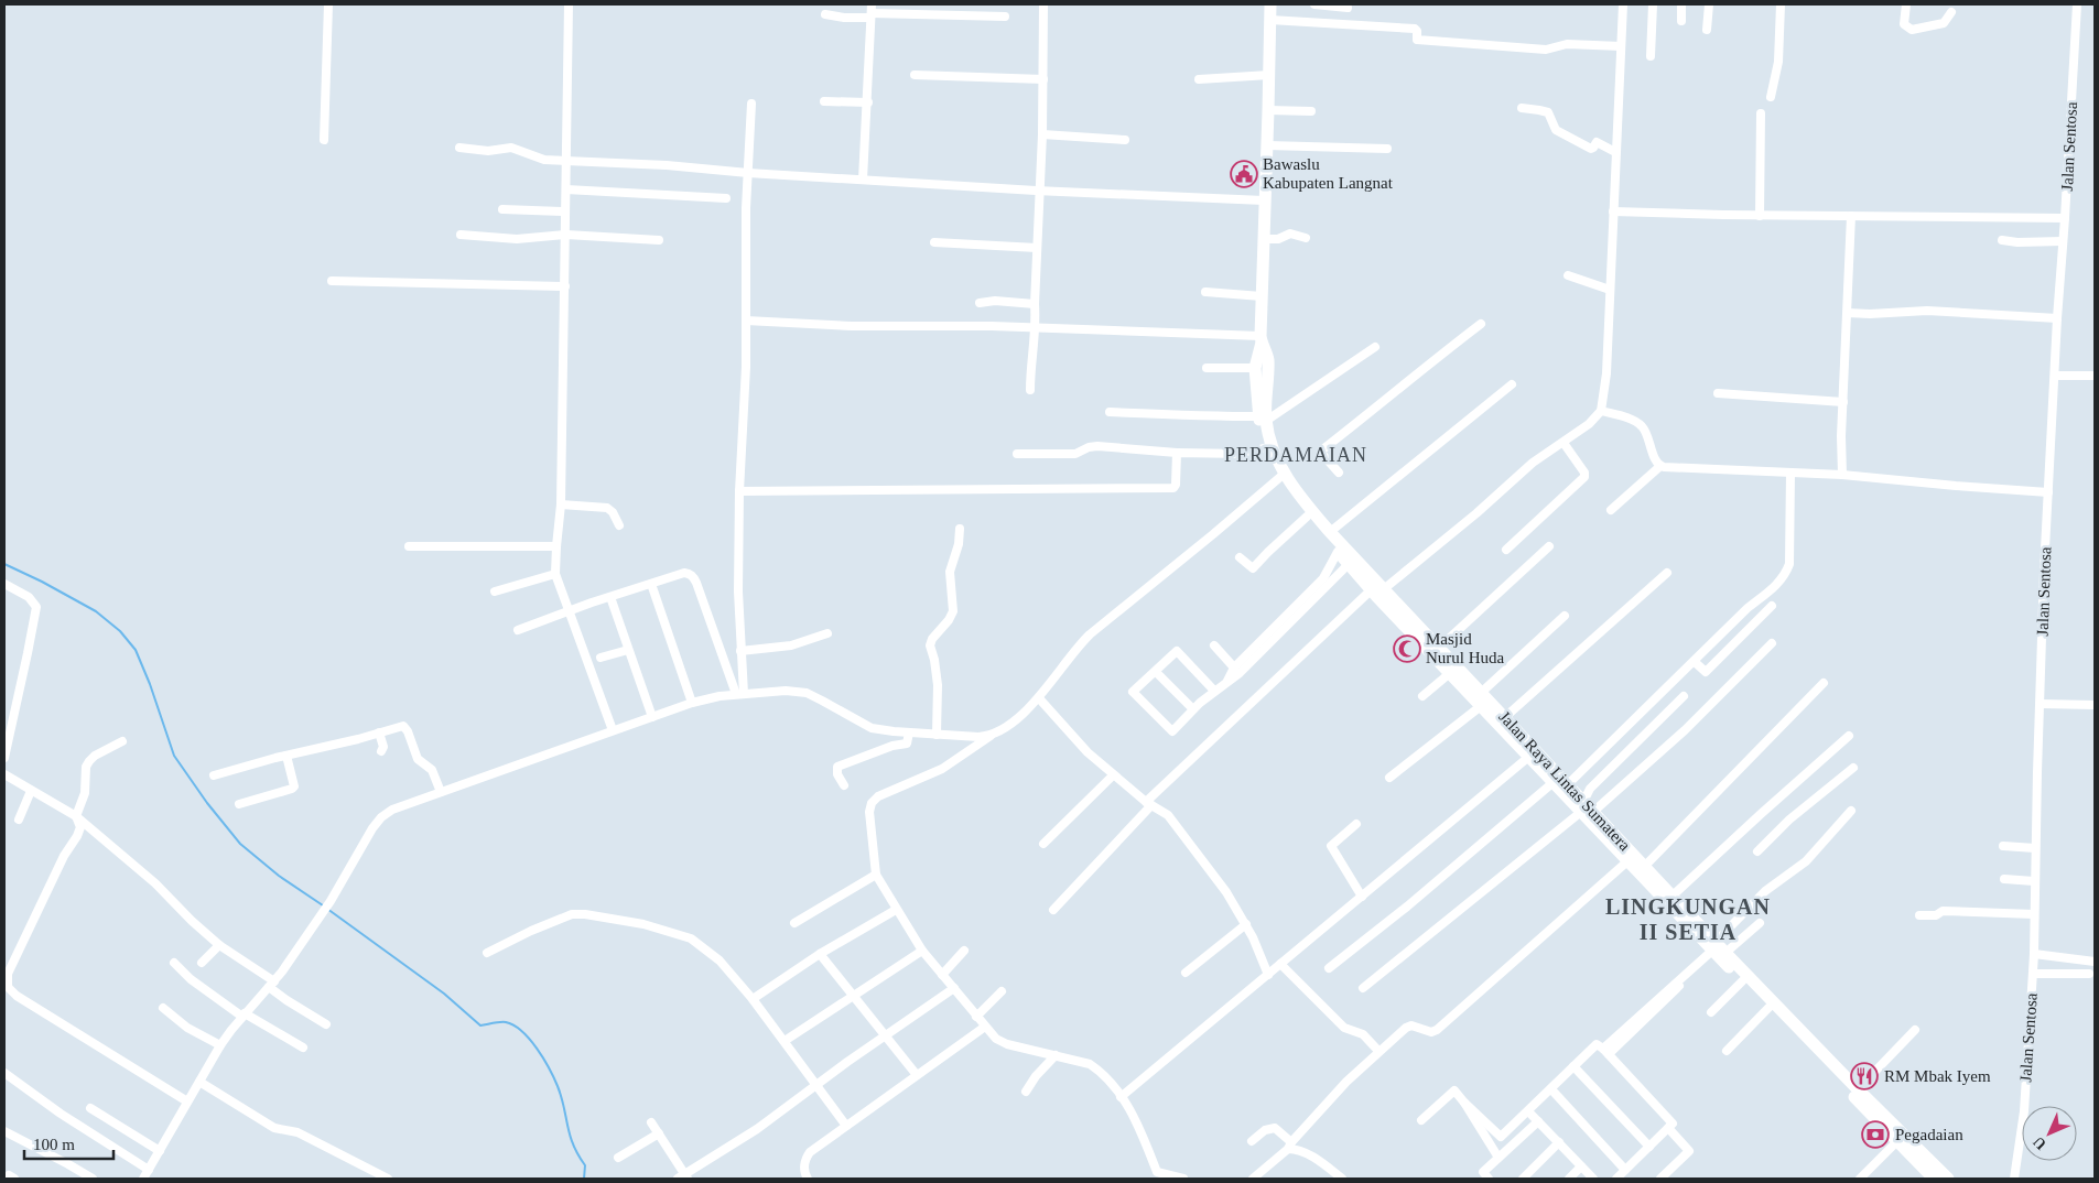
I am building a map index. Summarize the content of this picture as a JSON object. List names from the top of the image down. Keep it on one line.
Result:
{"streets":{"highway":["Jalan Raya Lintas Sumatera"],"street":["Jalan Sentosa"]},"districts":["PERDAMAIAN","LINGKUNGAN II SETIA"],"places":{"public building":["Bawaslu Kabupaten Langnat"],"mosque":["Masjid Nurul Huda"],"restaurant":["RM Mbak Iyem"],"bank":["Pegadaian"]},"scale_bar":"100 m","north":"bottom left"}
